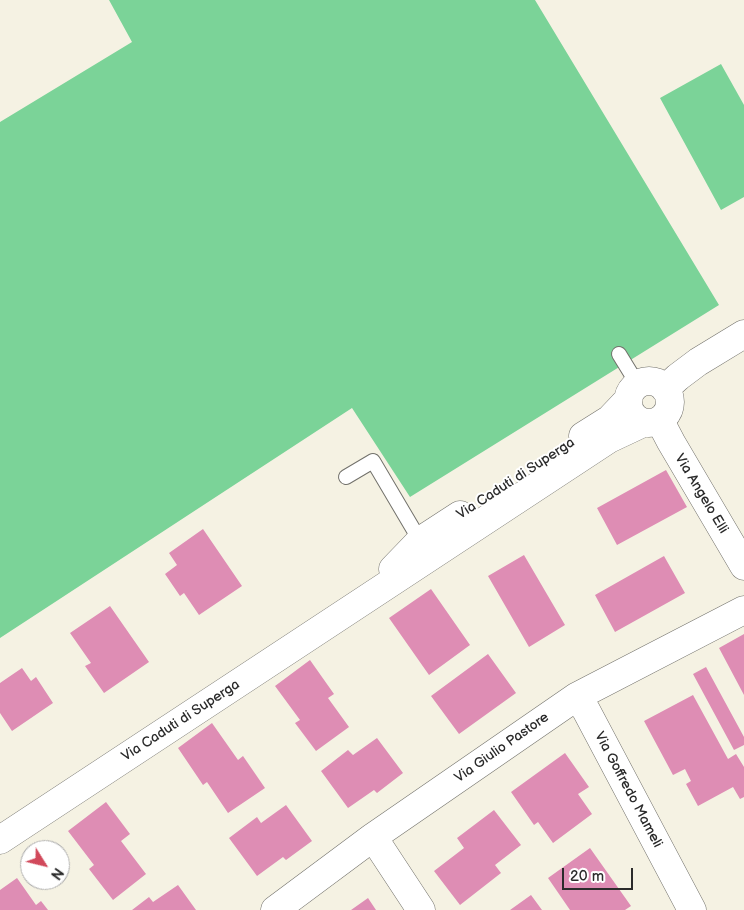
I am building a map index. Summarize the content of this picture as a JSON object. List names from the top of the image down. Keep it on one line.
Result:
{"streets":{"street":["Via Caduti di Superga","Via Angelo Elli","Via Giulio Pastore","Via Goffredo Mameli"]},"crossings":[["Via Caduti di Superga","Via Angelo Elli"],["Via Giulio Pastore","Via Goffredo Mameli"]],"scale_bar":"20 m","north":"bottom right"}
